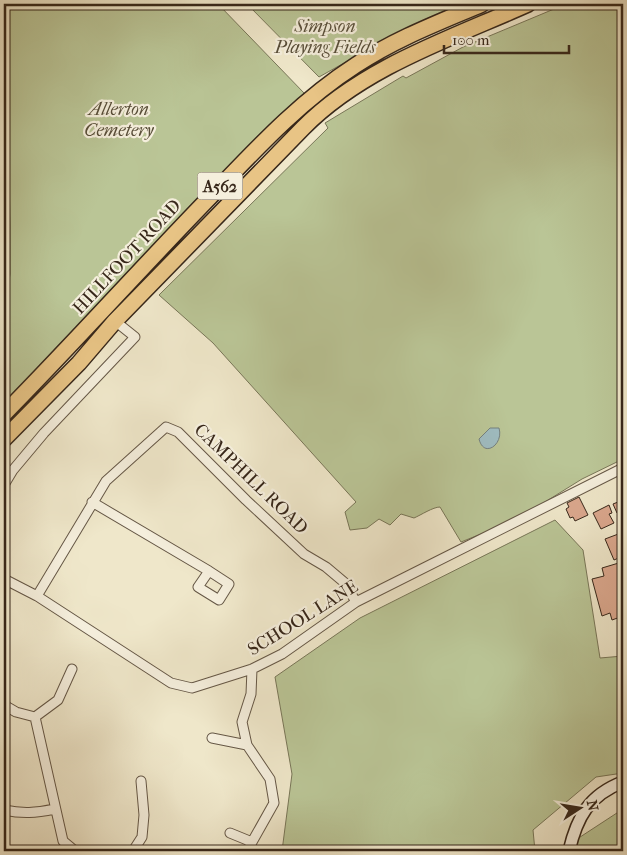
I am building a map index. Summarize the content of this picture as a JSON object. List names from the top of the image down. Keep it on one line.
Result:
{"streets":{"highway":["A562","HILLFOOT ROAD"],"street":["CAMPHILL ROAD","SCHOOL LANE"]},"crossings":[["CAMPHILL ROAD","SCHOOL LANE"]],"parks":["Simpson Playing Fields","Allerton Cemetery"],"scale_bar":"100 m","north":"right"}
